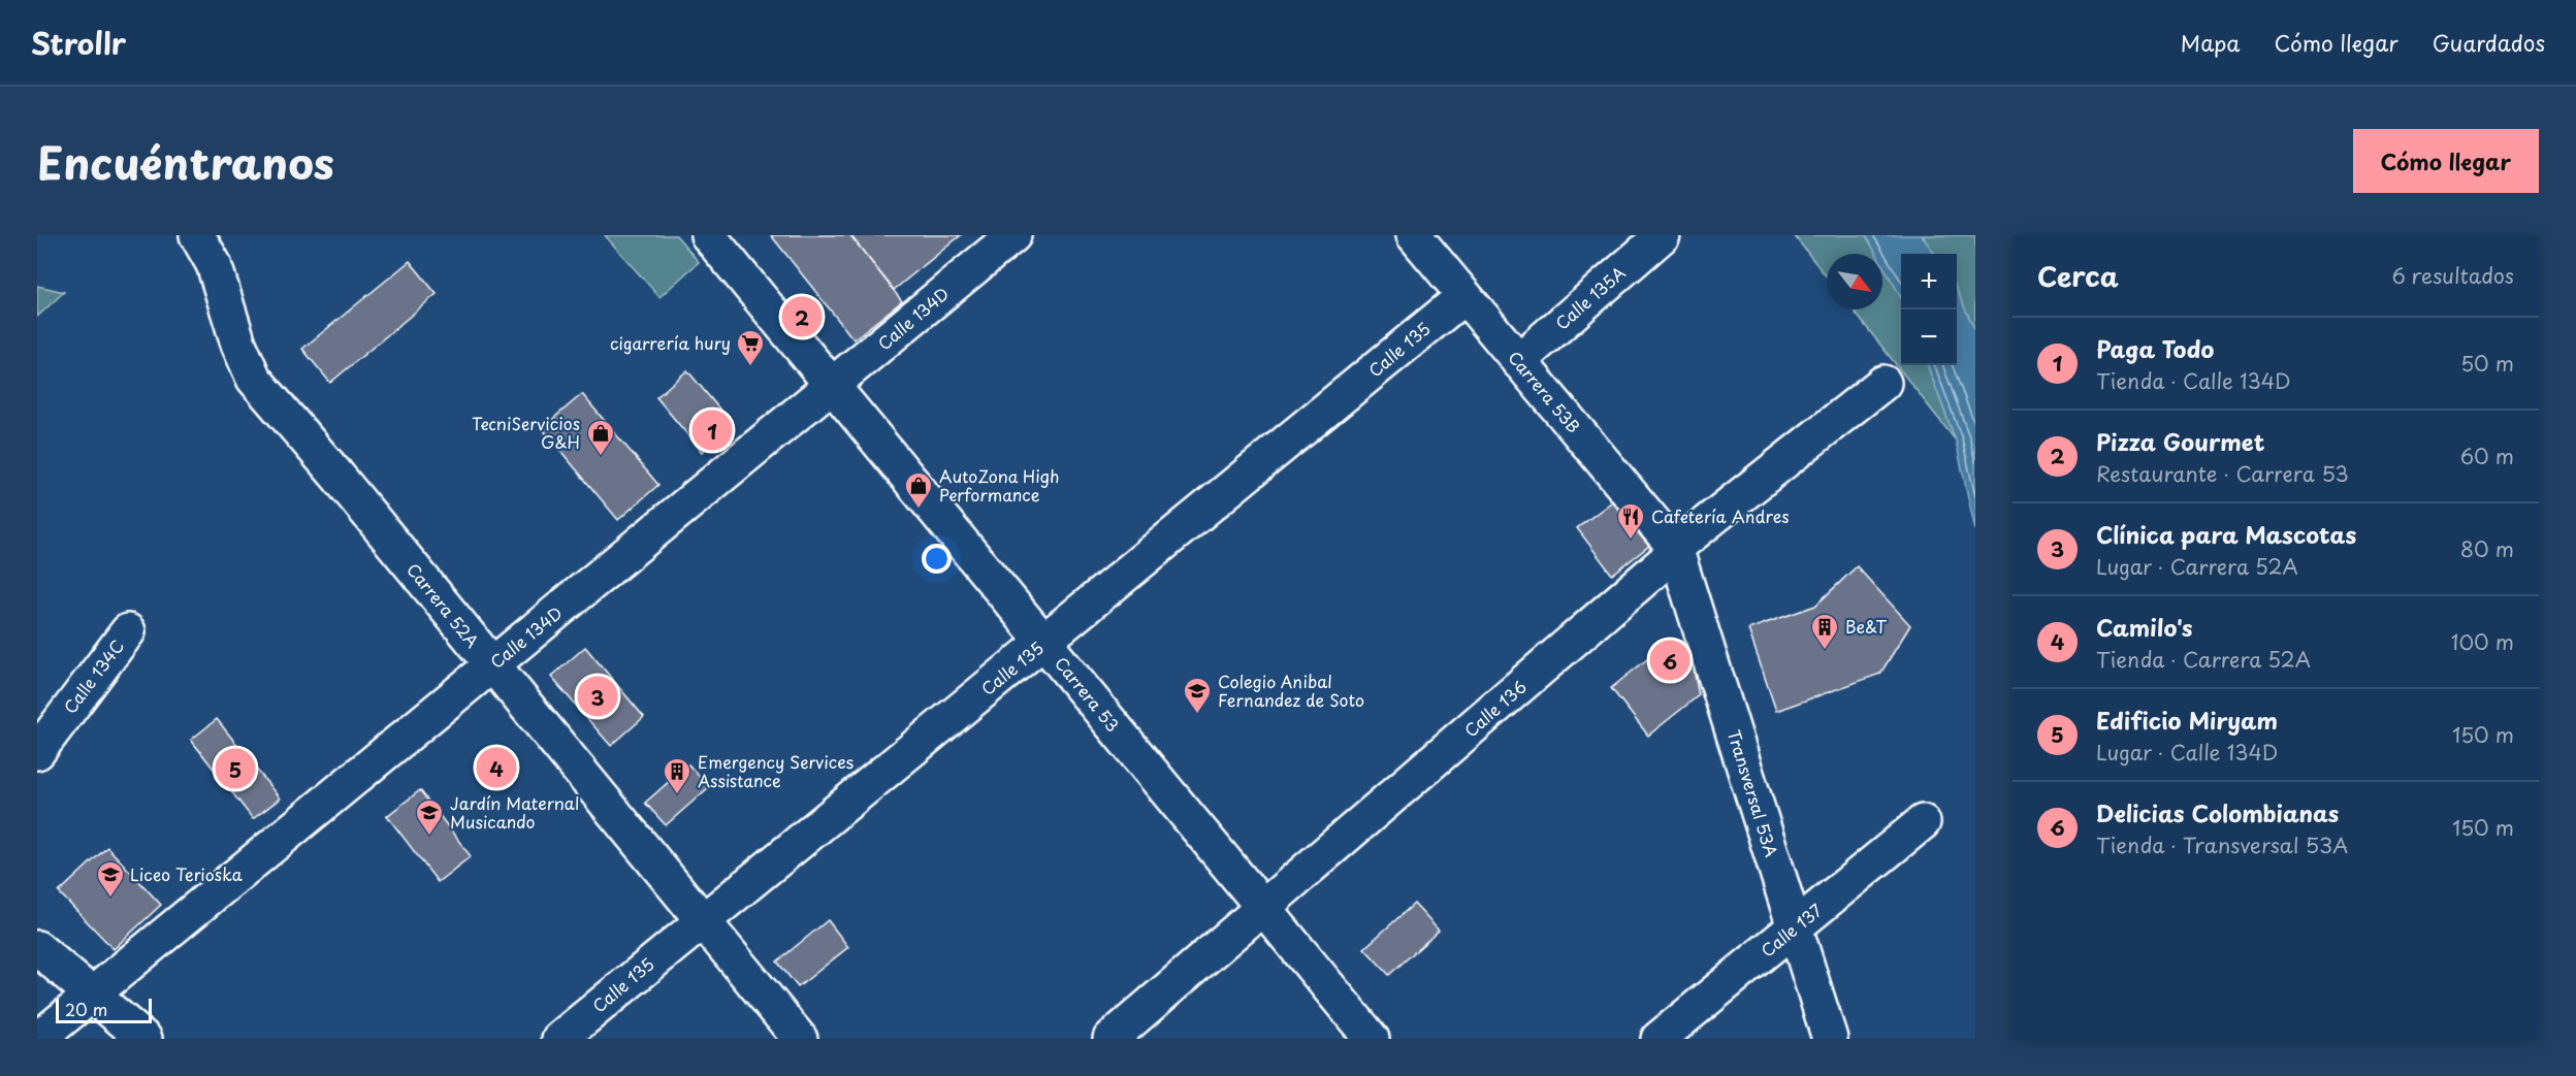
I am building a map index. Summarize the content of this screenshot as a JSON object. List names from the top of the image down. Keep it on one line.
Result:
{"streets":{"street":["Calle 135A","Calle 134D","Calle 135","Carrera 53B","Carrera 52A","Calle 134C","Carrera 53","Calle 136","Transversal 53A","Calle 137"]},"crossings":[["Calle 135A","Carrera 53B"],["Calle 134D","Carrera 52A"],["Calle 134D","Carrera 53"],["Calle 135","Carrera 53B"],["Calle 135","Carrera 52A"],["Calle 135","Carrera 53"],["Carrera 53B","Calle 136"],["Carrera 53B","Transversal 53A"],["Carrera 53","Calle 136"],["Calle 136","Transversal 53A"],["Transversal 53A","Calle 137"]],"places":{"supermarket":["cigarrería hury"],"shop":["TecniServicios G&H","AutoZona High Performance"],"restaurant":["Cafetería Andres"],"building":["Be&T","Emergency Services Assistance"],"school or university":["Colegio Anibal Fernandez de Soto","Jardín Maternal Musicando","Liceo Terioska"]},"scale_bar":"20 m","north":"bottom right","page":{"header":"Strollr","nav":["Mapa","Cómo llegar","Guardados"],"title":"Encuéntranos","buttons":"Cómo llegar","heading":["Cerca","6 resultados"],"map_buttons":["+","−"],"pins":["2","1","6","3","4","5"],"list":[{"mark":"1","name":"Paga Todo","note":"Tienda · Calle 134D","value":"50 m"},{"mark":"2","name":"Pizza Gourmet","note":"Restaurante · Carrera 53","value":"60 m"},{"mark":"3","name":"Clínica para Mascotas","note":"Lugar · Carrera 52A","value":"80 m"},{"mark":"4","name":"Camilo's","note":"Tienda · Carrera 52A","value":"100 m"},{"mark":"5","name":"Edificio Miryam","note":"Lugar · Calle 134D","value":"150 m"},{"mark":"6","name":"Delicias Colombianas","note":"Tienda · Transversal 53A","value":"150 m"}],"scale":"20 m"}}
